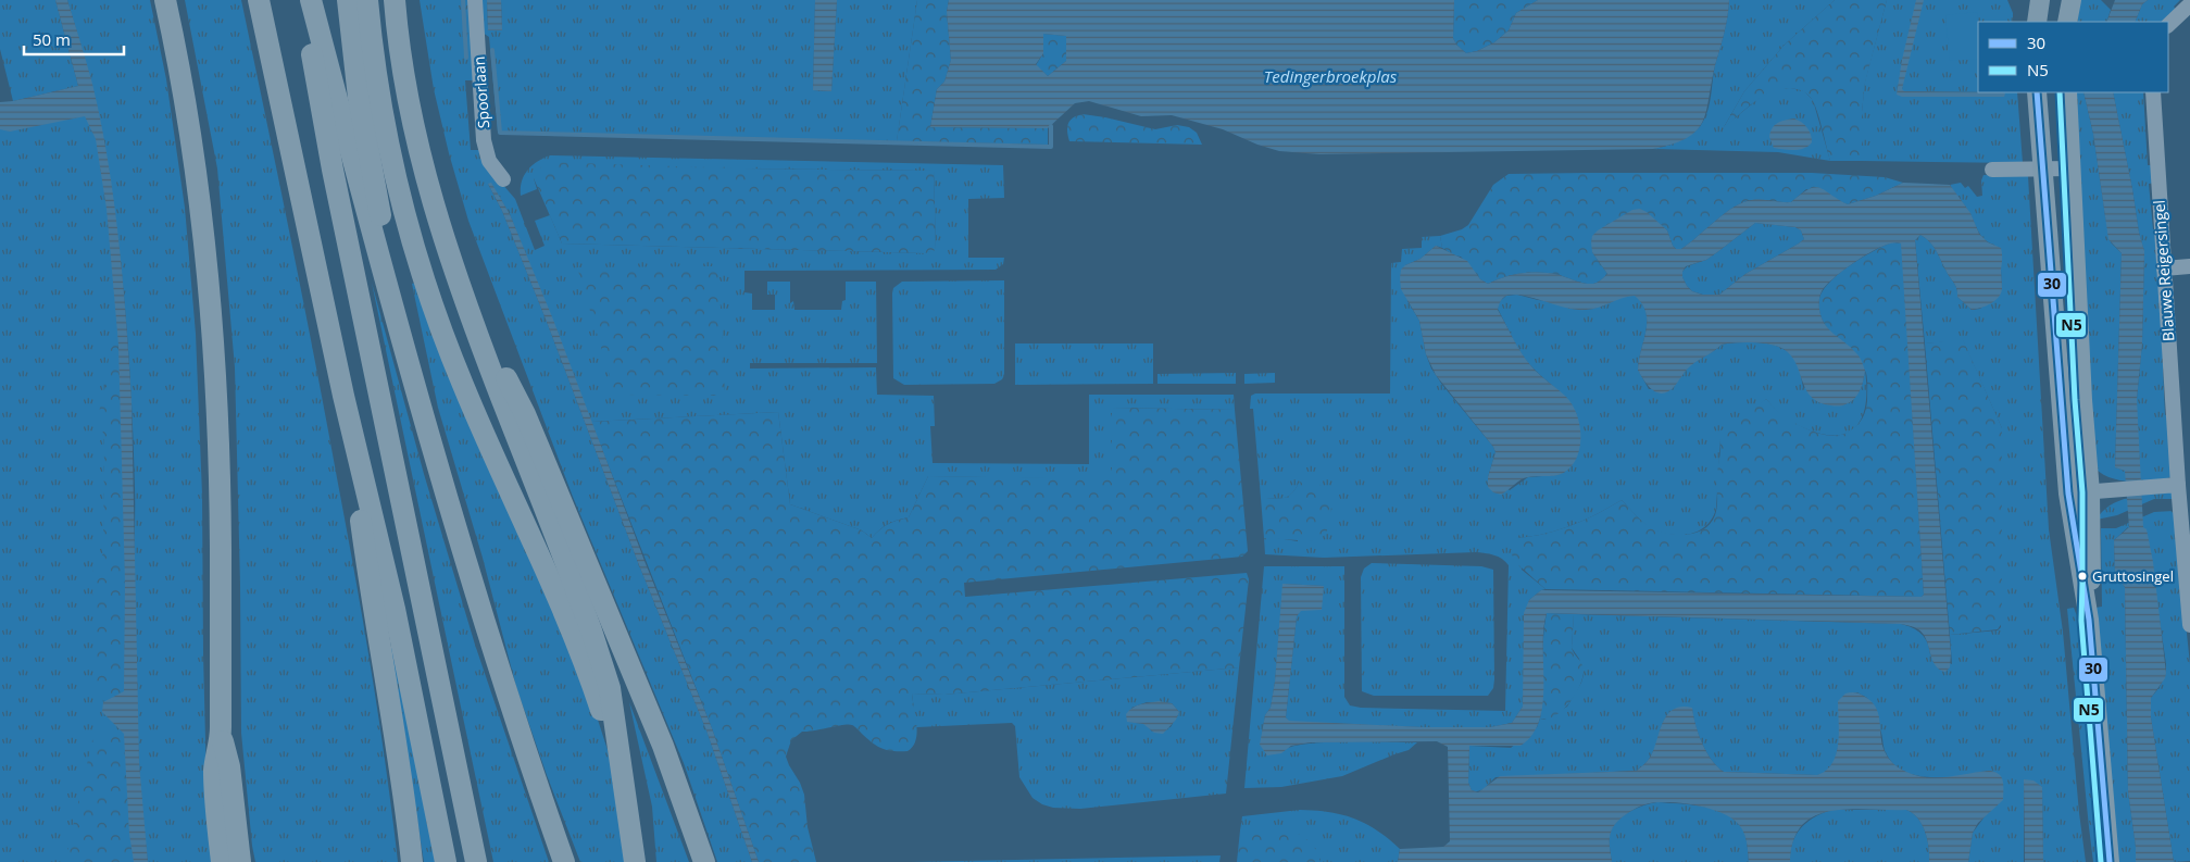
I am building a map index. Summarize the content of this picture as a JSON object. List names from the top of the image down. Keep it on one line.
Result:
{"streets":{"street":["Spoorlaan","Blauwe Reigersingel"]},"water":["Tedingerbroekplas"],"places":["Gruttosingel"],"lines":["transit line 30","transit line N5"],"legend":["30","N5"],"scale_bar":"50 m"}
